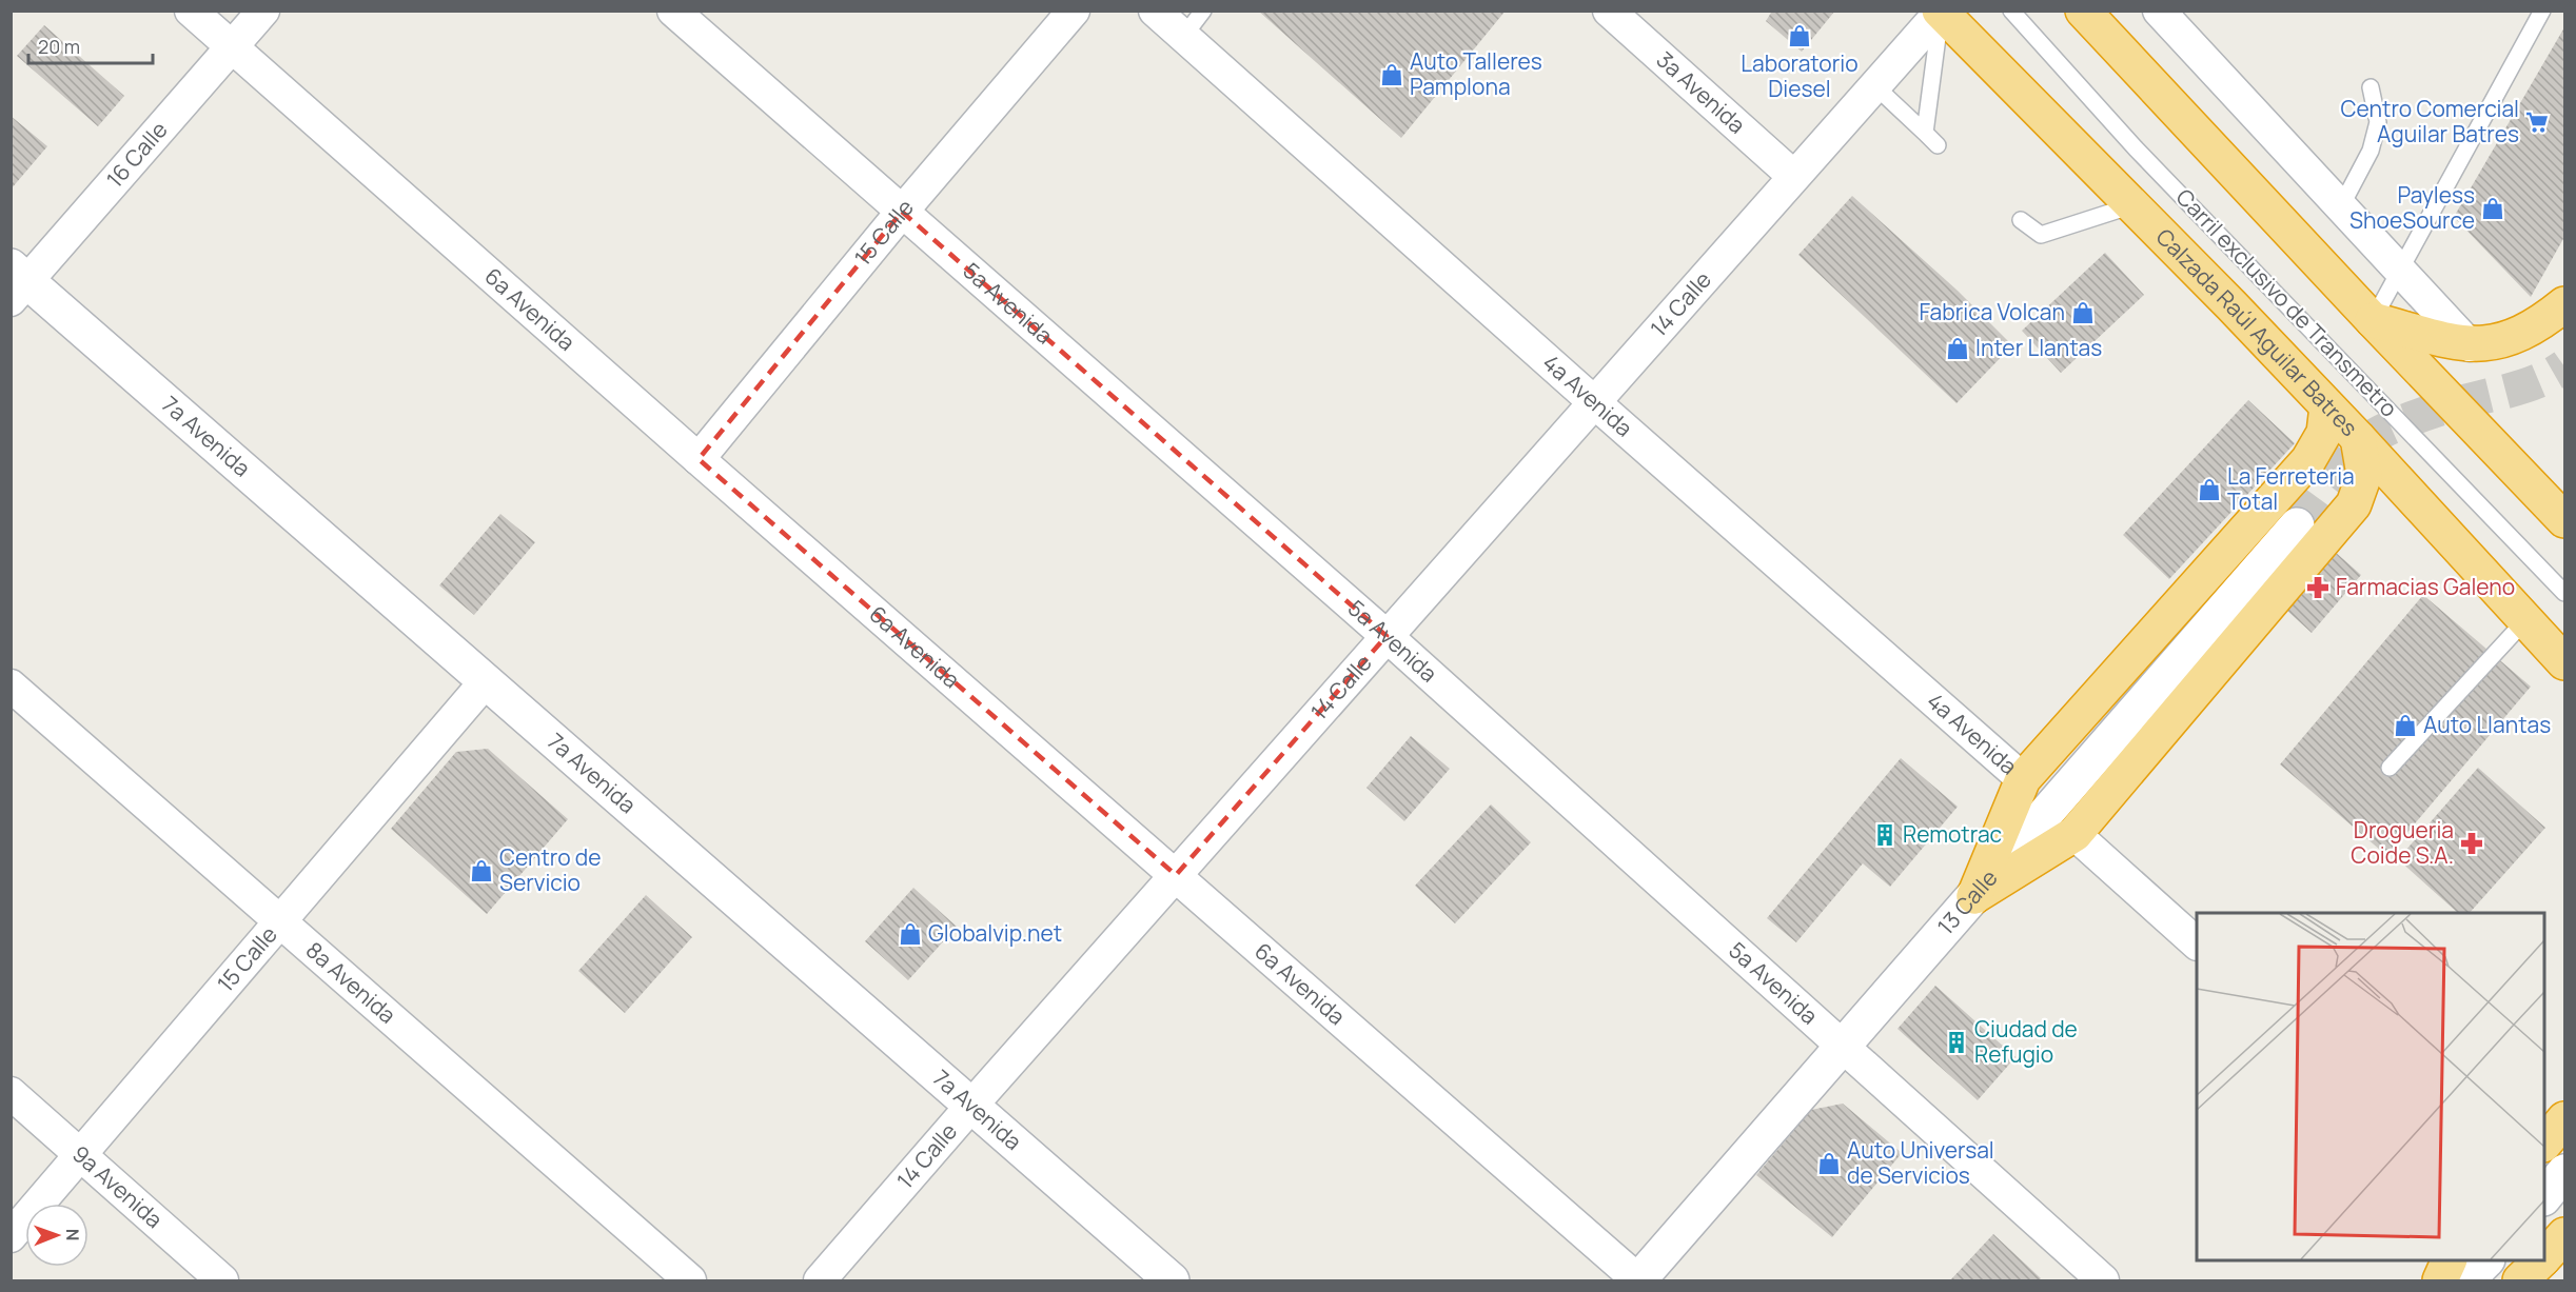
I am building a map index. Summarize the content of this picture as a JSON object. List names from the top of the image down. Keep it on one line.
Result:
{"streets":{"highway":["Calzada Raúl Aguilar Batres"],"main road":["7a Avenida","13 Calle"],"street":["3a Avenida","16 Calle","15 Calle","14 Calle","5a Avenida","6a Avenida","4a Avenida","8a Avenida","9a Avenida"],"lane":["Carril exclusivo de Transmetro"]},"crossings":[["3a Avenida","14 Calle"],["16 Calle","6a Avenida"],["16 Calle","7a Avenida"],["15 Calle","5a Avenida"],["15 Calle","6a Avenida"],["15 Calle","7a Avenida"],["15 Calle","8a Avenida"],["15 Calle","9a Avenida"],["14 Calle","5a Avenida"],["14 Calle","6a Avenida"],["14 Calle","Calzada Raúl Aguilar Batres"],["14 Calle","4a Avenida"],["14 Calle","7a Avenida"],["5a Avenida","13 Calle"],["6a Avenida","13 Calle"]],"places":{"shop":["Laboratorio Diesel","Auto Talleres Pamplona","Payless ShoeSource","Fabrica Volcan","Inter Llantas","La Ferreteria Total","Auto Llantas","Centro de Servicio","Globalvip.net","Auto Universal de Servicios"],"supermarket":["Centro Comercial Aguilar Batres"],"pharmacy":["Farmacias Galeno","Drogueria Coide S.A."],"building":["Remotrac","Ciudad de Refugio"]},"scale_bar":"20 m","north":"right"}
